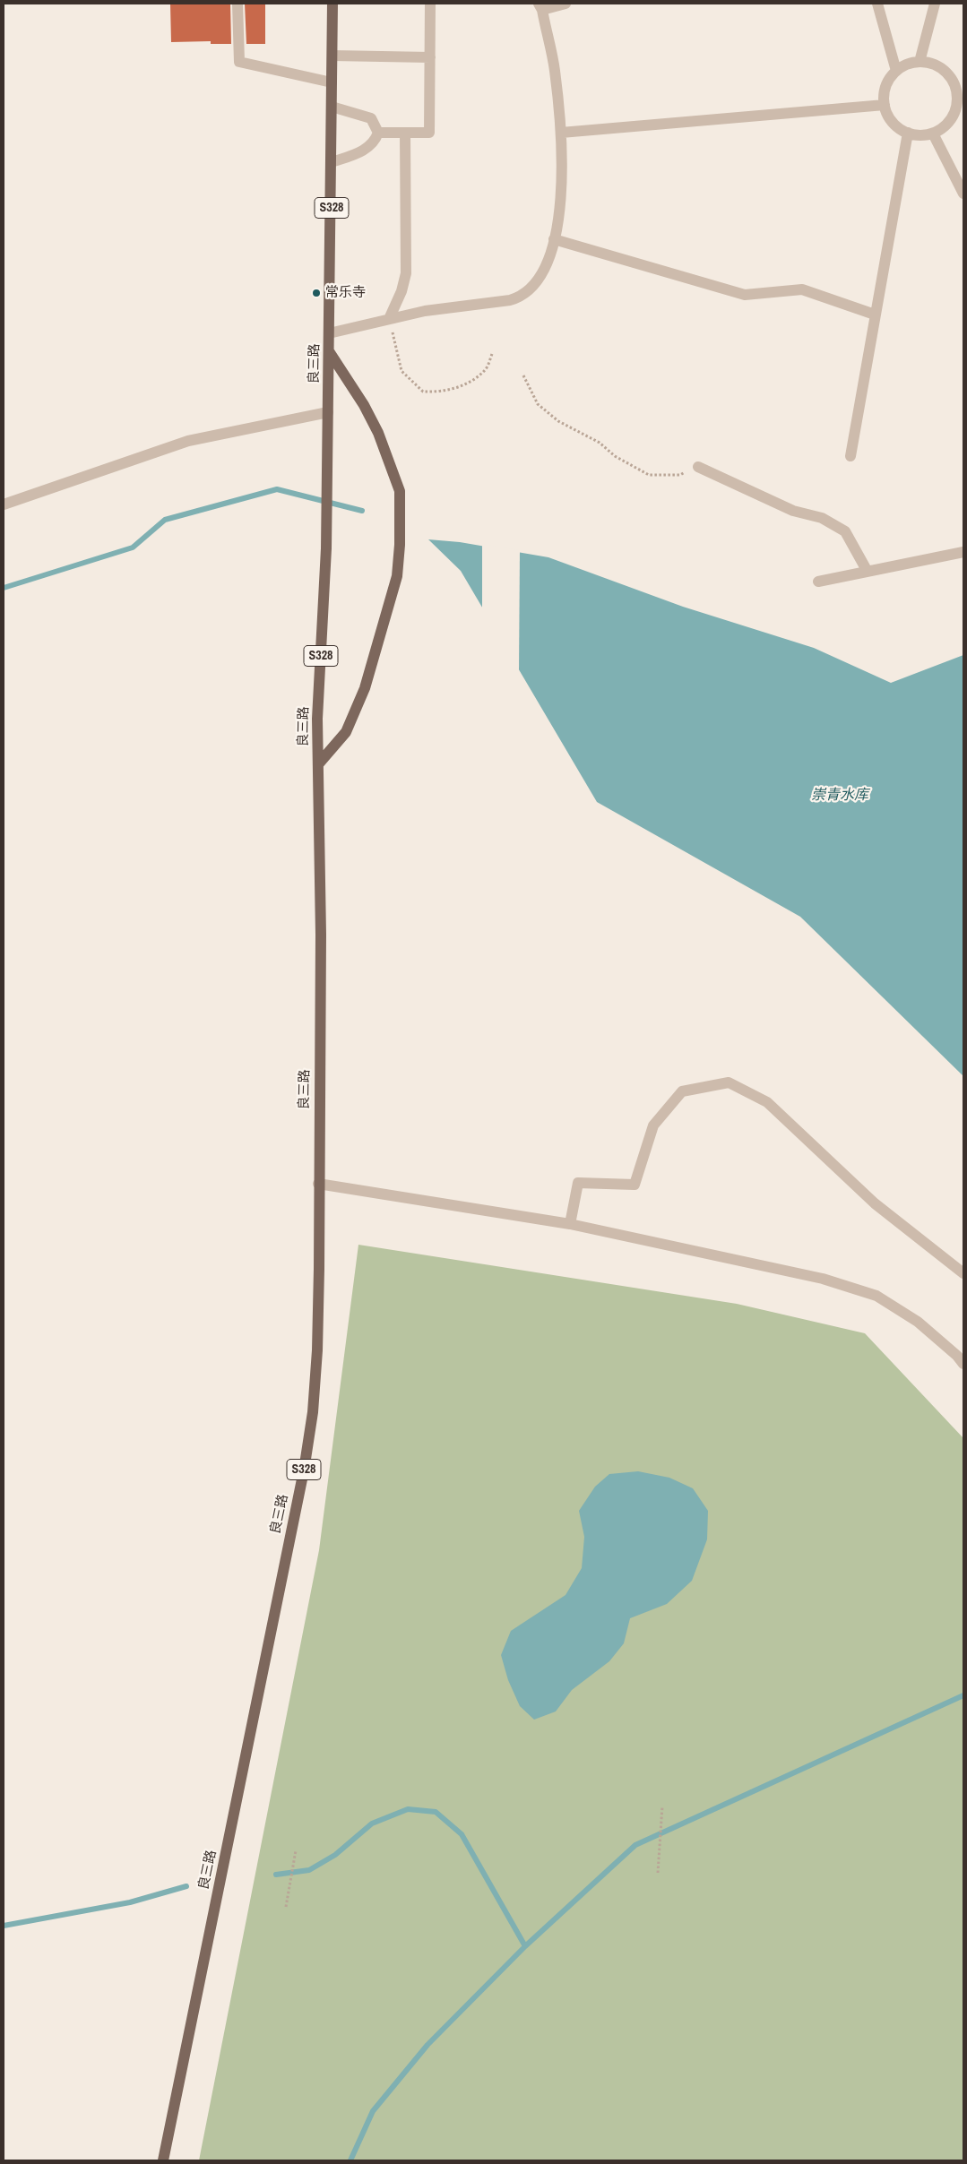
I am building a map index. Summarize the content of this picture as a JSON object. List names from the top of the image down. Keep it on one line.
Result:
{"streets":{"main road":["S328","良三路"]},"water":["崇青水库"],"places":["常乐寺"]}
